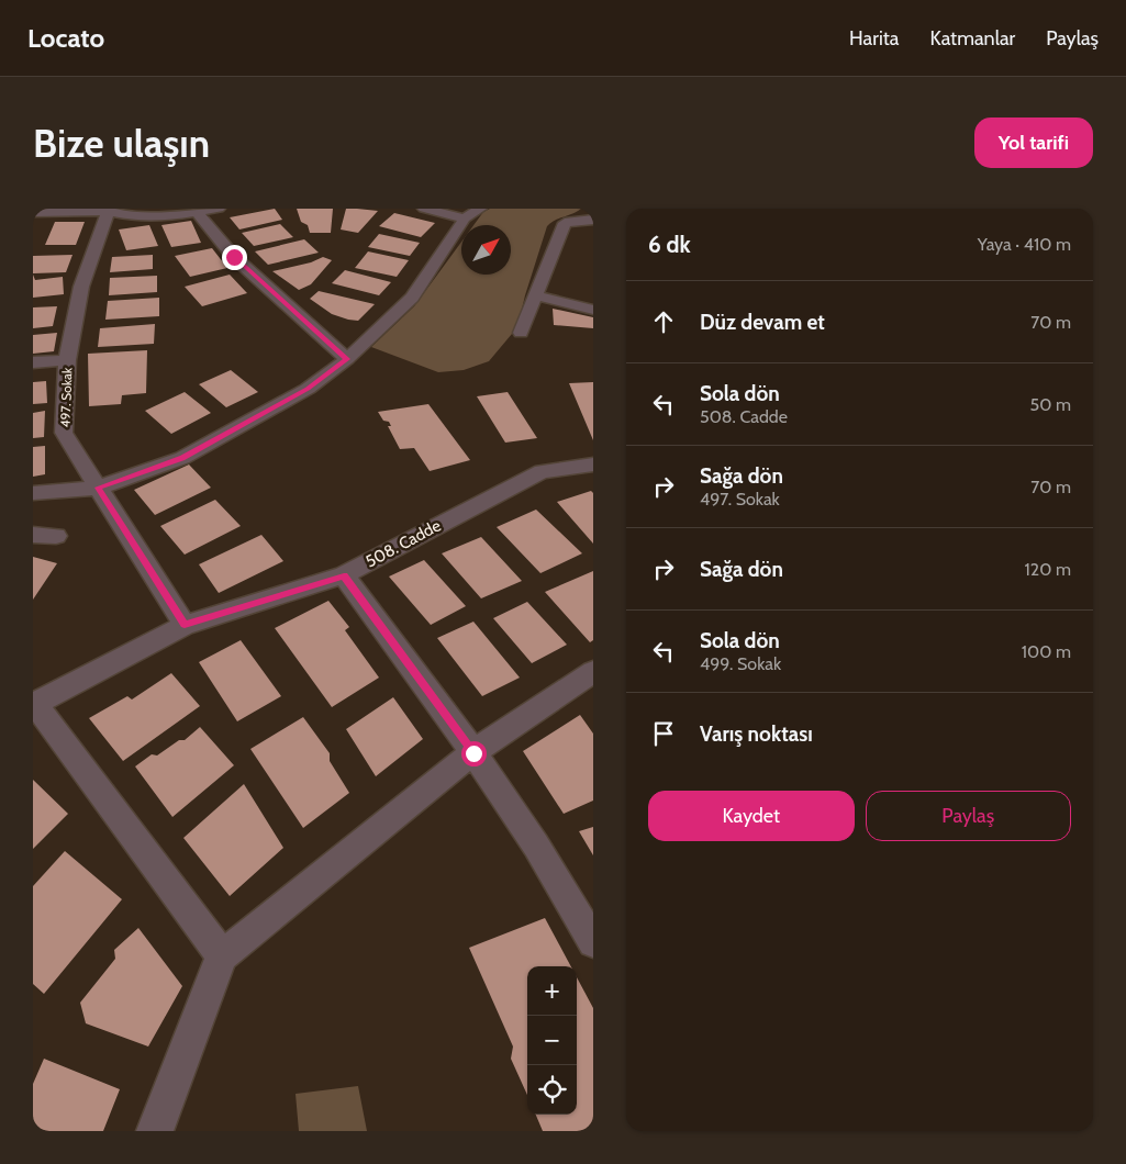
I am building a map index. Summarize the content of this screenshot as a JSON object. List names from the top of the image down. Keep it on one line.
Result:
{"streets":{"street":["497. Sokak","508. Cadde"]},"crossings":[["497. Sokak","508. Cadde"]],"north":"top right","page":{"header":"Locato","nav":["Harita","Katmanlar","Paylaş"],"buttons":["Yol tarifi",["Kaydet","Paylaş"]],"title":"Bize ulaşın","heading":["6 dk","Yaya · 410 m"],"list":[["Düz devam et","70 m"],["Sola dön","508. Cadde","50 m"],["Sağa dön","497. Sokak","70 m"],["Sağa dön","120 m"],["Sola dön","499. Sokak","100 m"],"Varış noktası"],"map_buttons":["+","−"]}}
